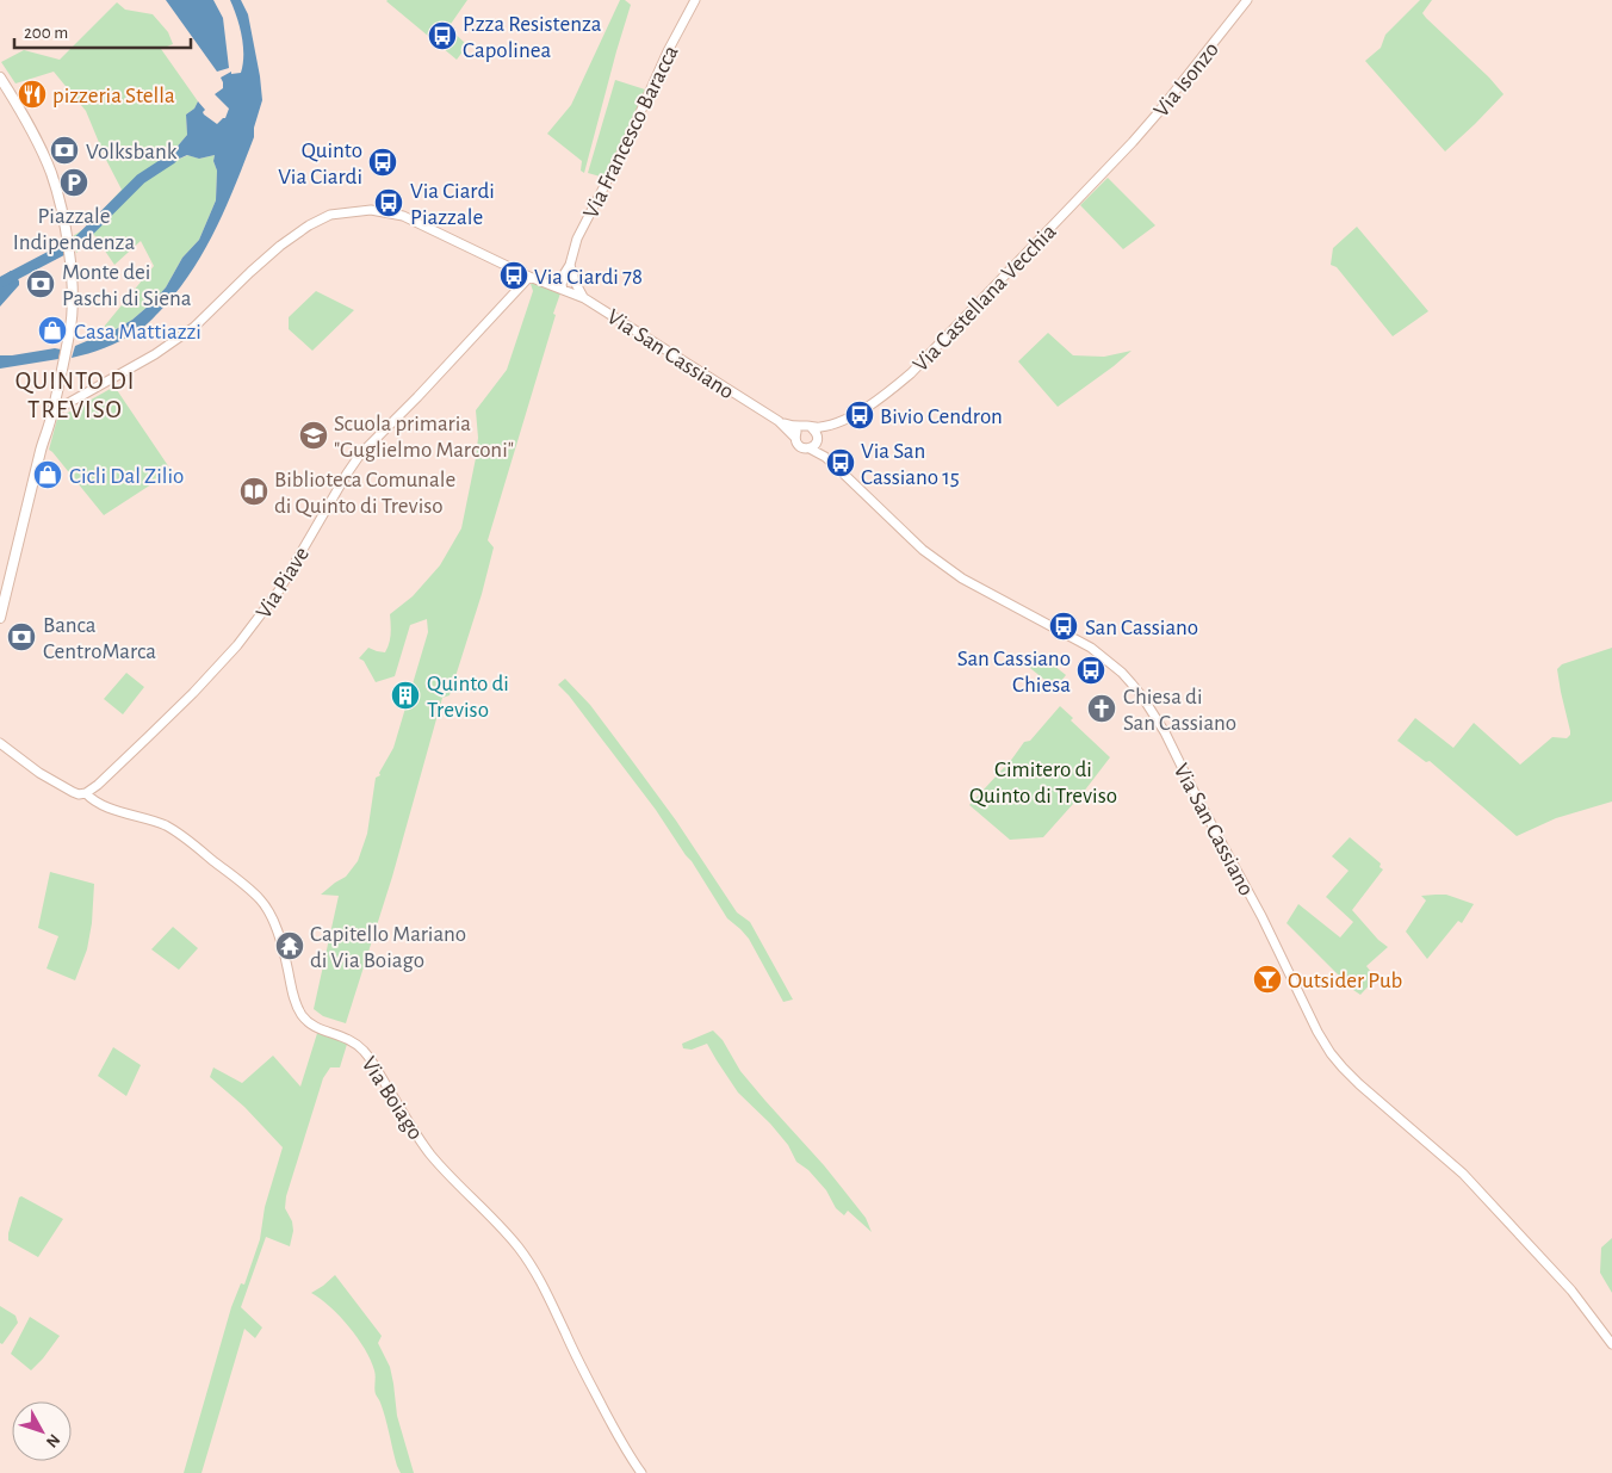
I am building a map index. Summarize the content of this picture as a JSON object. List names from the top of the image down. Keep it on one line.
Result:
{"streets":{"main road":["Via Isonzo","Via Francesco Baracca","Via Castellana Vecchia","Via San Cassiano","Via Piave","Via Boiago"]},"crossings":[["Via Isonzo","Via Castellana Vecchia"],["Via Francesco Baracca","Via San Cassiano"],["Via Castellana Vecchia","Via San Cassiano"],["Via San Cassiano","Via Piave"],["Via Piave","Via Boiago"]],"districts":["QUINTO DI TREVISO"],"parks":["Cimitero di Quinto di Treviso"],"places":{"bus stop":["P.zza Resistenza Capolinea","Quinto Via Ciardi","Via Ciardi Piazzale","Via Ciardi 78","Bivio Cendron","Via San Cassiano 15","San Cassiano","San Cassiano Chiesa"],"restaurant":["pizzeria Stella"],"bank":["Volksbank","Monte dei Paschi di Siena","Banca CentroMarca"],"parking":["Piazzale Indipendenza"],"shop":["Casa Mattiazzi","Cicli Dal Zilio"],"school or university":["Scuola primaria \"Guglielmo Marconi\""],"library":["Biblioteca Comunale di Quinto di Treviso"],"building":["Quinto di Treviso"],"church":["Chiesa di San Cassiano"],"temple":["Capitello Mariano di Via Boiago"],"bar":["Outsider Pub"]},"scale_bar":"200 m","north":"bottom right"}
